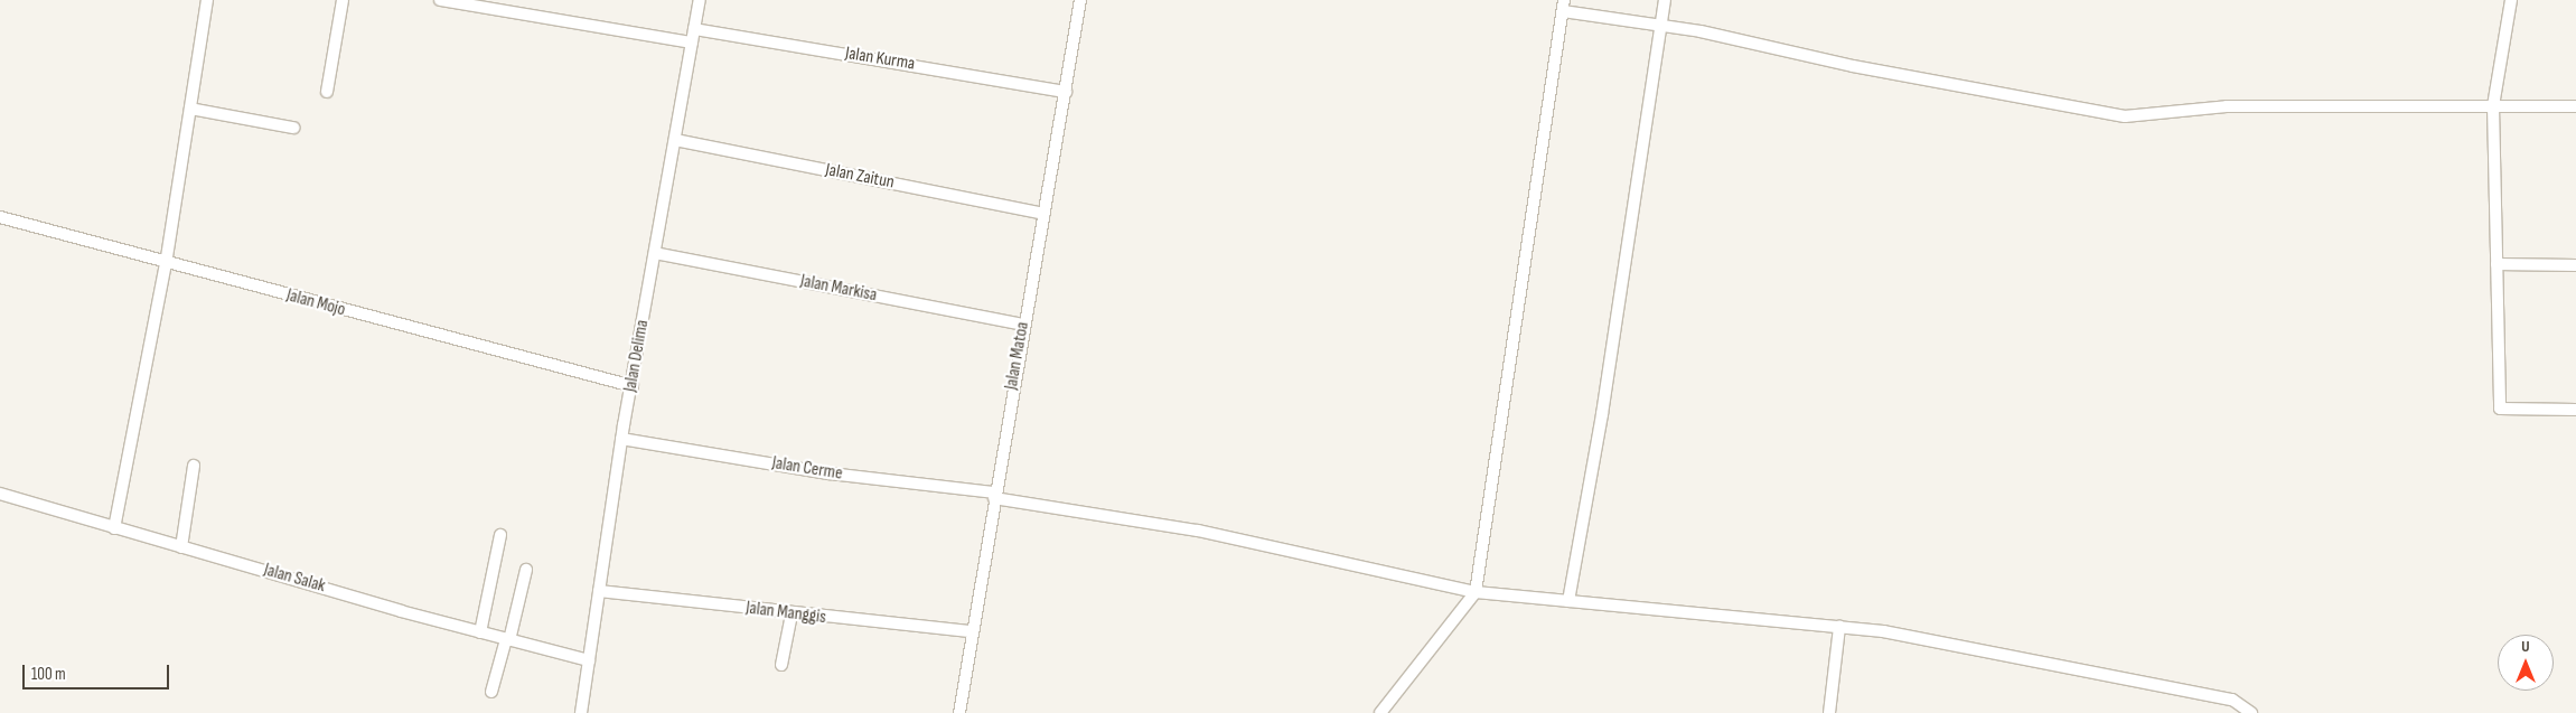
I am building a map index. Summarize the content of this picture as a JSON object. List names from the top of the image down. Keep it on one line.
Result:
{"streets":{"street":["Jalan Kurma","Jalan Zaitun","Jalan Markisa","Jalan Mojo","Jalan Delima","Jalan Matoa","Jalan Cerme","Jalan Salak","Jalan Manggis"]},"crossings":[["Jalan Kurma","Jalan Delima"],["Jalan Kurma","Jalan Matoa"],["Jalan Zaitun","Jalan Delima"],["Jalan Zaitun","Jalan Matoa"],["Jalan Markisa","Jalan Delima"],["Jalan Markisa","Jalan Matoa"],["Jalan Mojo","Jalan Delima"],["Jalan Delima","Jalan Cerme"],["Jalan Delima","Jalan Salak"],["Jalan Delima","Jalan Manggis"],["Jalan Matoa","Jalan Cerme"],["Jalan Matoa","Jalan Manggis"]],"scale_bar":"100 m","north":"top"}
